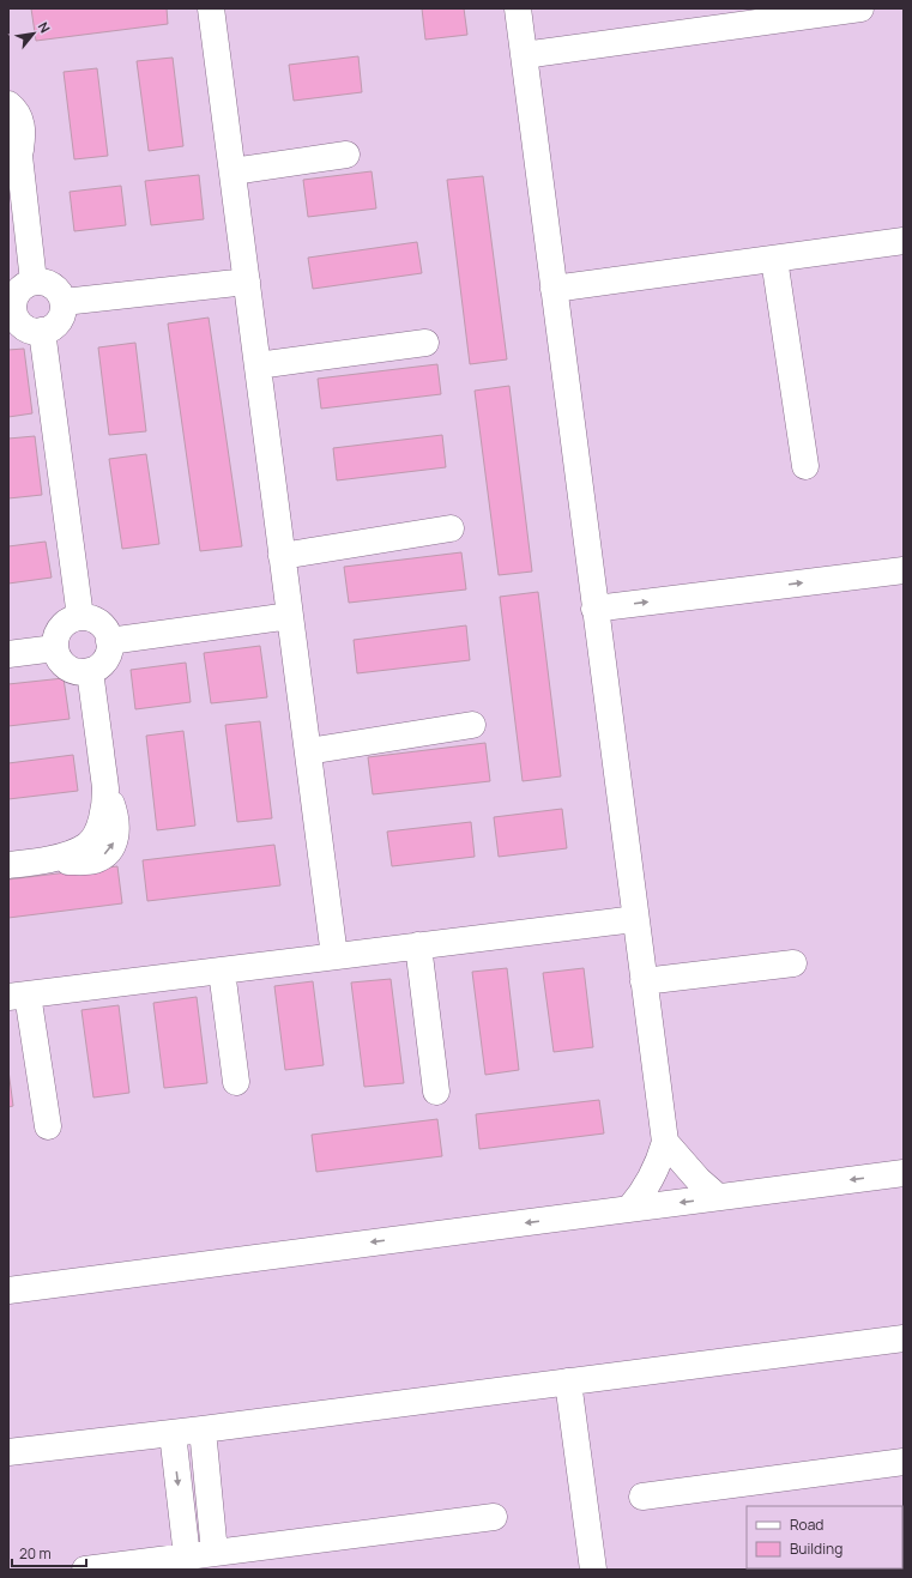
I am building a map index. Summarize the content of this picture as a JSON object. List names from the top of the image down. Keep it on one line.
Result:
{"legend":["Road","Building"],"scale_bar":"20 m","north":"top right"}
